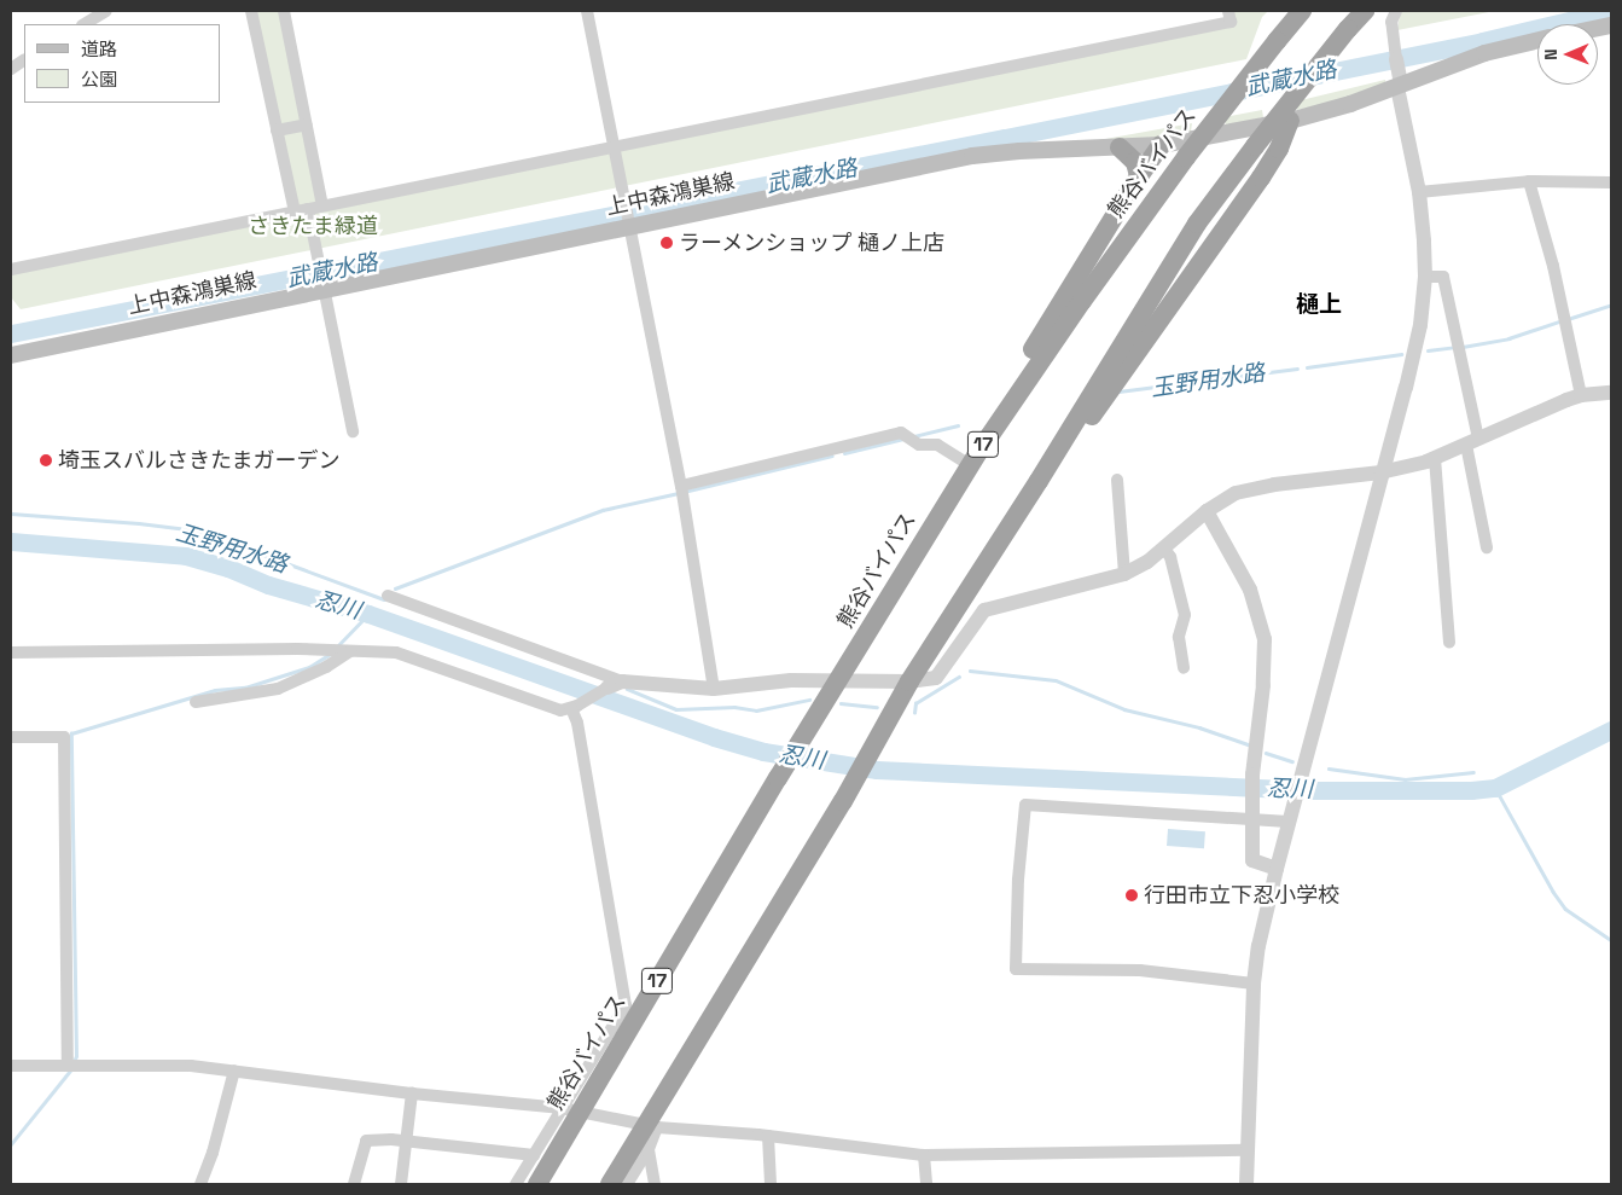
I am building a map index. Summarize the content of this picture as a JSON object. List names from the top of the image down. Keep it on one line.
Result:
{"streets":{"highway":["熊谷バイパス","17"],"main road":["上中森鴻巣線"]},"crossings":[["熊谷バイパス","17"],["上中森鴻巣線","17"]],"districts":["樋上"],"water":["武蔵水路","玉野用水路","忍川"],"parks":["さきたま緑道"],"places":["ラーメンショップ 樋ノ上店","埼玉スバルさきたまガーデン","行田市立下忍小学校"],"legend":["道路","公園"],"north":"left"}
